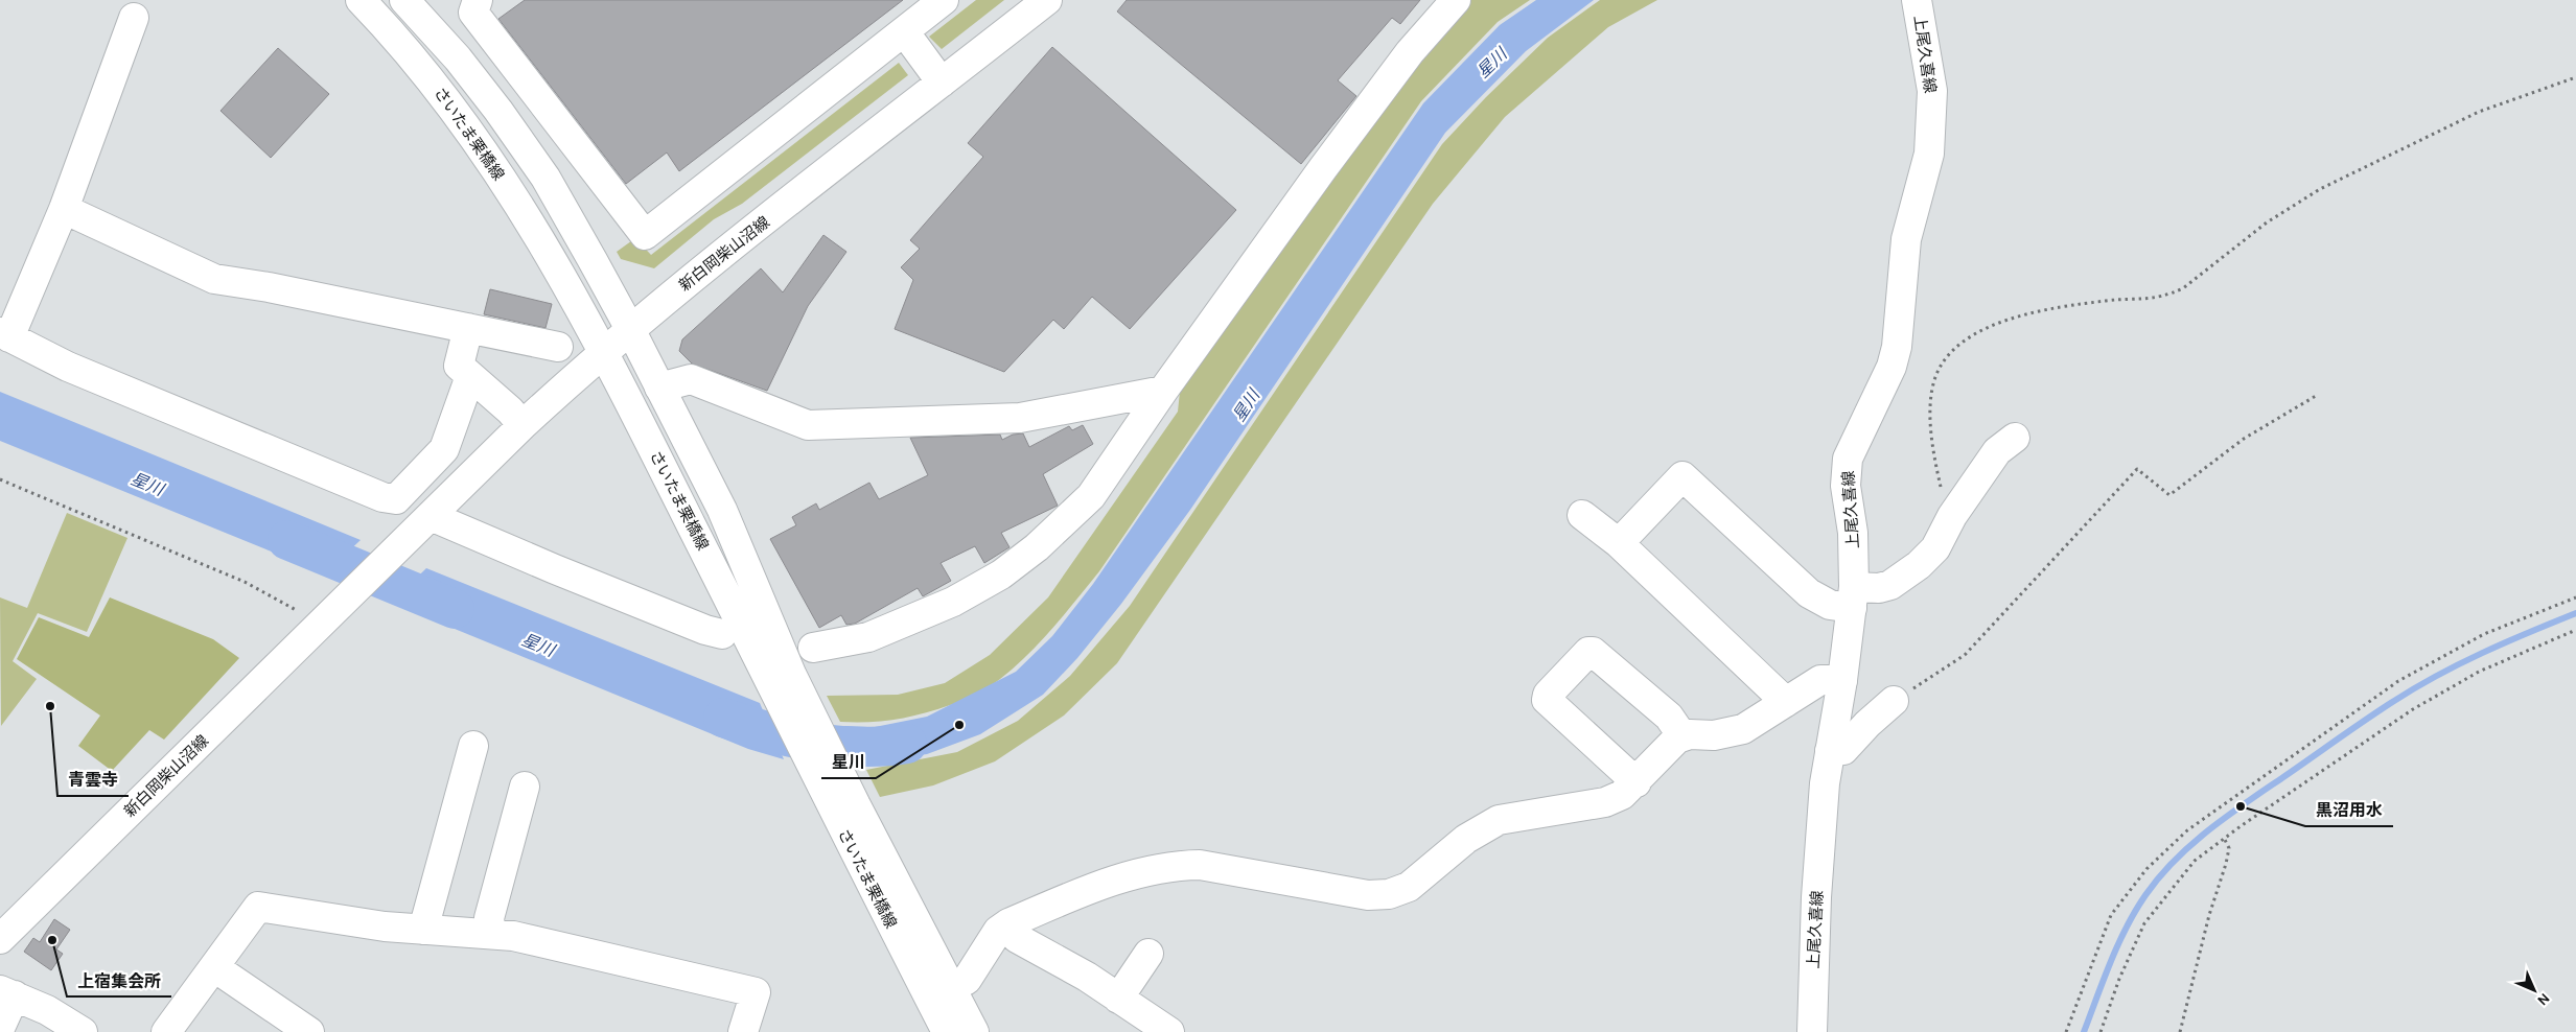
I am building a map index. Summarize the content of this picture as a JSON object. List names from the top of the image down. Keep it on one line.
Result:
{"streets":{"street":["上尾久喜線","さいたま栗橋線","新白岡柴山沼線"]},"crossings":[["さいたま栗橋線","新白岡柴山沼線"]],"water":["星川"],"places":["青雲寺","星川","黒沼用水","上宿集会所"],"north":"bottom right"}
